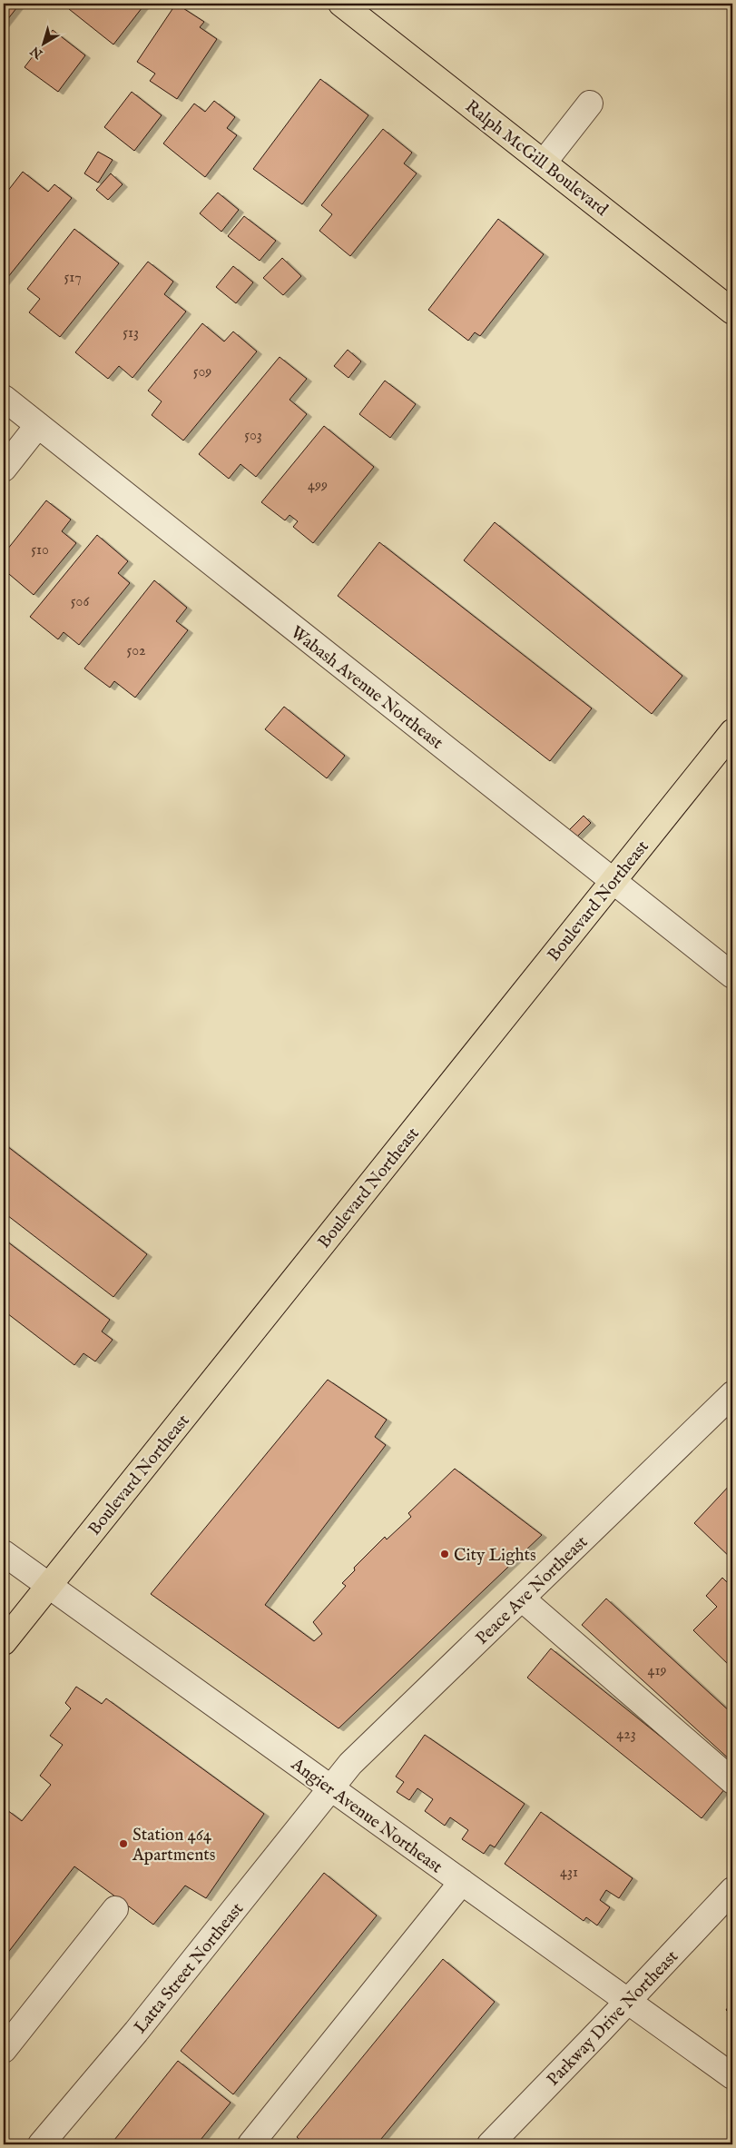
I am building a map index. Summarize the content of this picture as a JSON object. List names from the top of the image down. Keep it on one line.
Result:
{"streets":{"main road":["Ralph McGill Boulevard","Boulevard Northeast"],"street":["Wabash Avenue Northeast","Peace Ave Northeast","Angier Avenue Northeast","Latta Street Northeast","Parkway Drive Northeast"]},"crossings":[["Wabash Avenue Northeast","Boulevard Northeast"],["Boulevard Northeast","Angier Avenue Northeast"],["Peace Ave Northeast","Angier Avenue Northeast"],["Peace Ave Northeast","Latta Street Northeast"],["Angier Avenue Northeast","Latta Street Northeast"],["Angier Avenue Northeast","Parkway Drive Northeast"]],"places":["City Lights","Station 464 Apartments"],"house_numbers":["517","513","509","503","499","510","506","502","419","423","431"],"north":"bottom left"}
